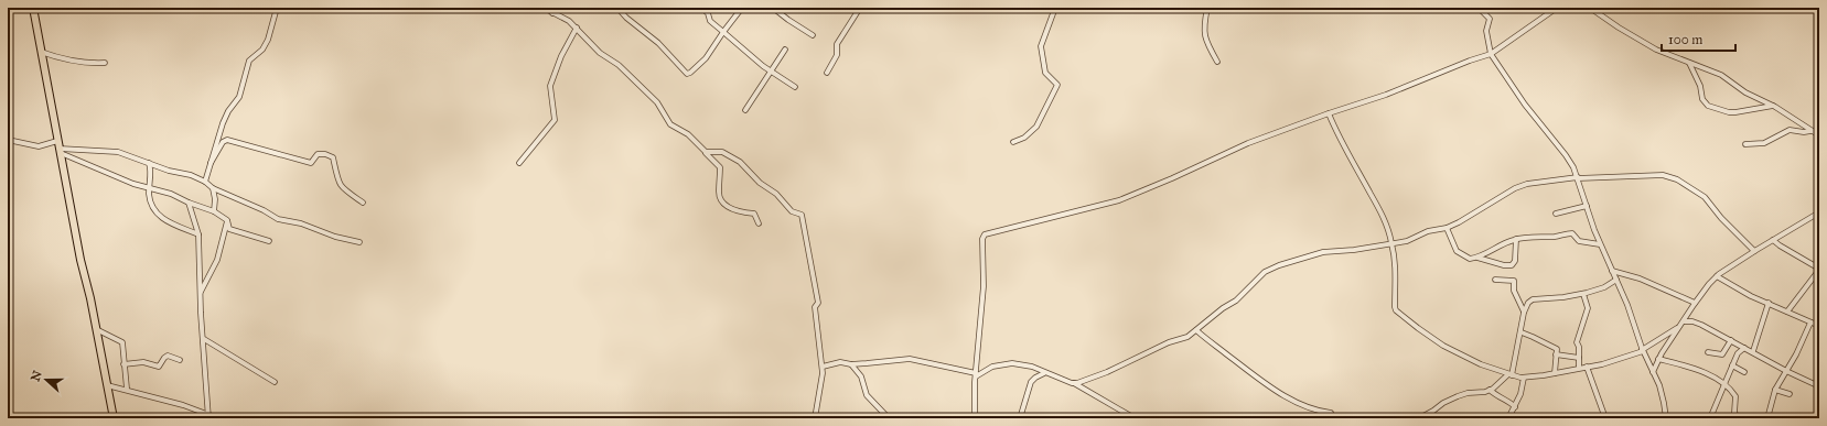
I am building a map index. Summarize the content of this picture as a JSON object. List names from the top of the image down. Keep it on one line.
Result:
{"scale_bar":"100 m","north":"left"}
